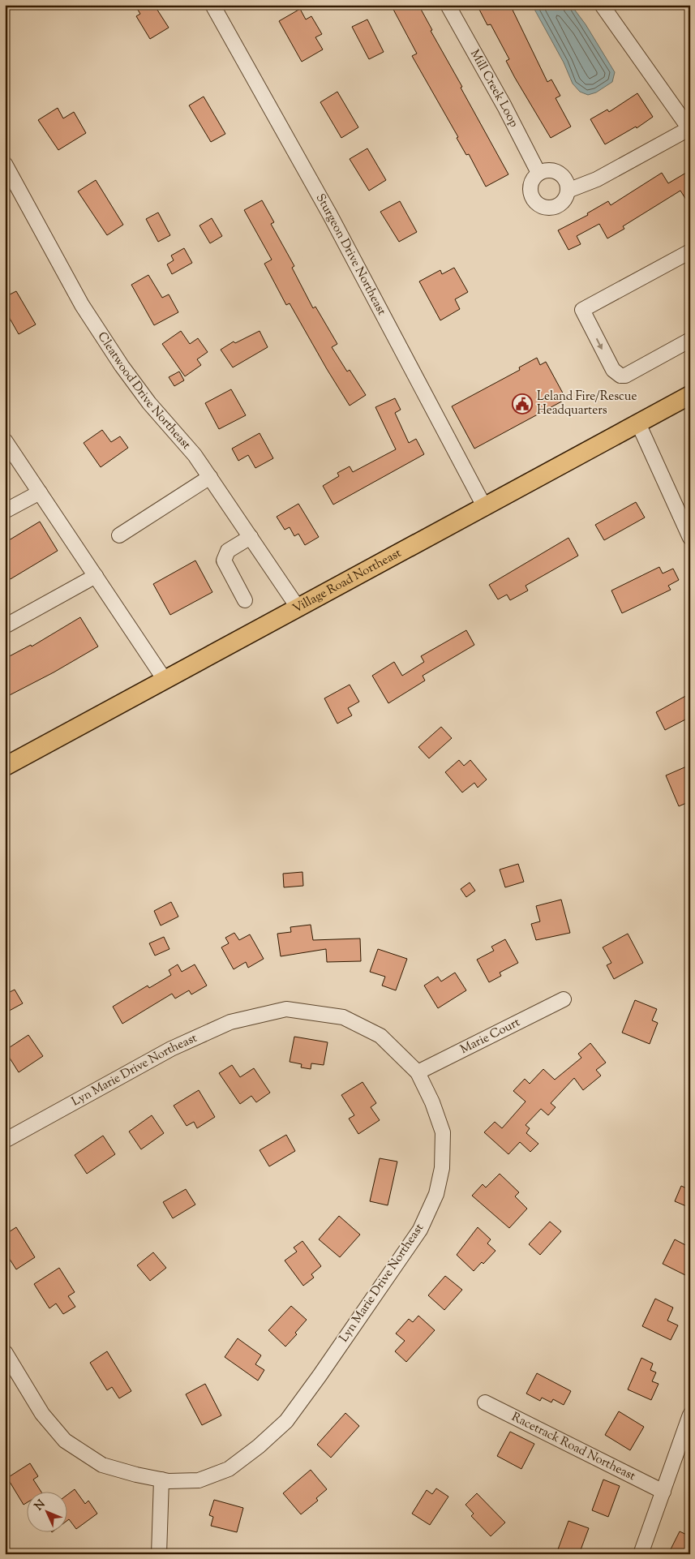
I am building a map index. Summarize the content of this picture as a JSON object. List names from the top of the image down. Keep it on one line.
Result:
{"streets":{"main road":["Village Road Northeast"],"street":["Mill Creek Loop","Sturgeon Drive Northeast","Cleatwood Drive Northeast","Marie Court","Lyn Marie Drive Northeast","Racetrack Road Northeast"]},"crossings":[["Sturgeon Drive Northeast","Village Road Northeast"],["Cleatwood Drive Northeast","Village Road Northeast"],["Marie Court","Lyn Marie Drive Northeast"]],"places":{"public building":["Leland Fire/Rescue Headquarters"]},"north":"top left"}
